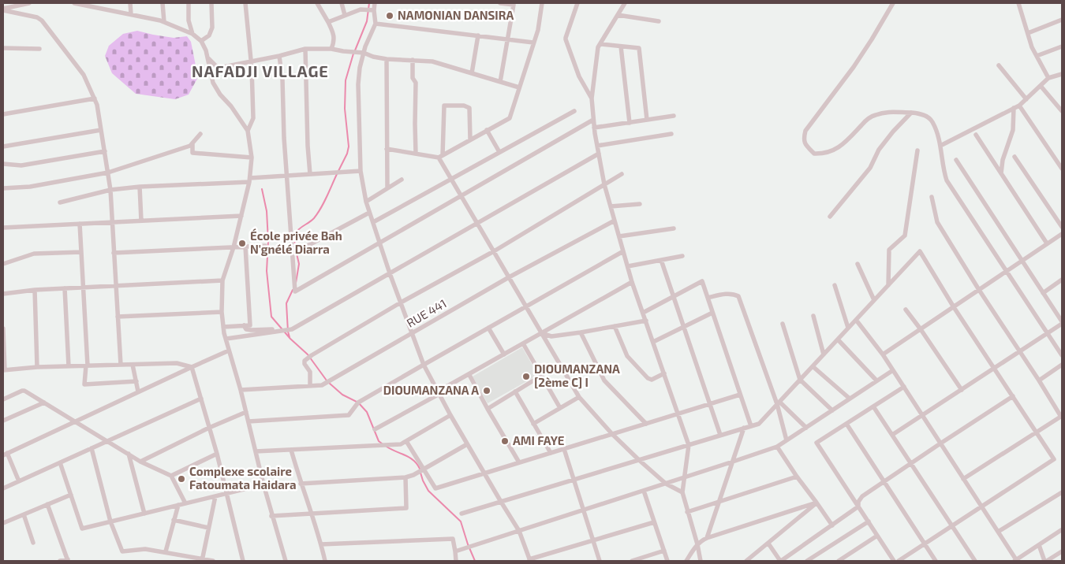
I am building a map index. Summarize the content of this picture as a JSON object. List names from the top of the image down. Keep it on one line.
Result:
{"streets":{"street":["RUE 441"]},"districts":["NAFADJI VILLAGE"],"places":["NAMONIAN DANSIRA","École privée Bah N'gnélé Diarra","DIOUMANZANA [2ème C] I","DIOUMANZANA A","AMI FAYE","Complexe scolaire Fatoumata Haidara"]}
